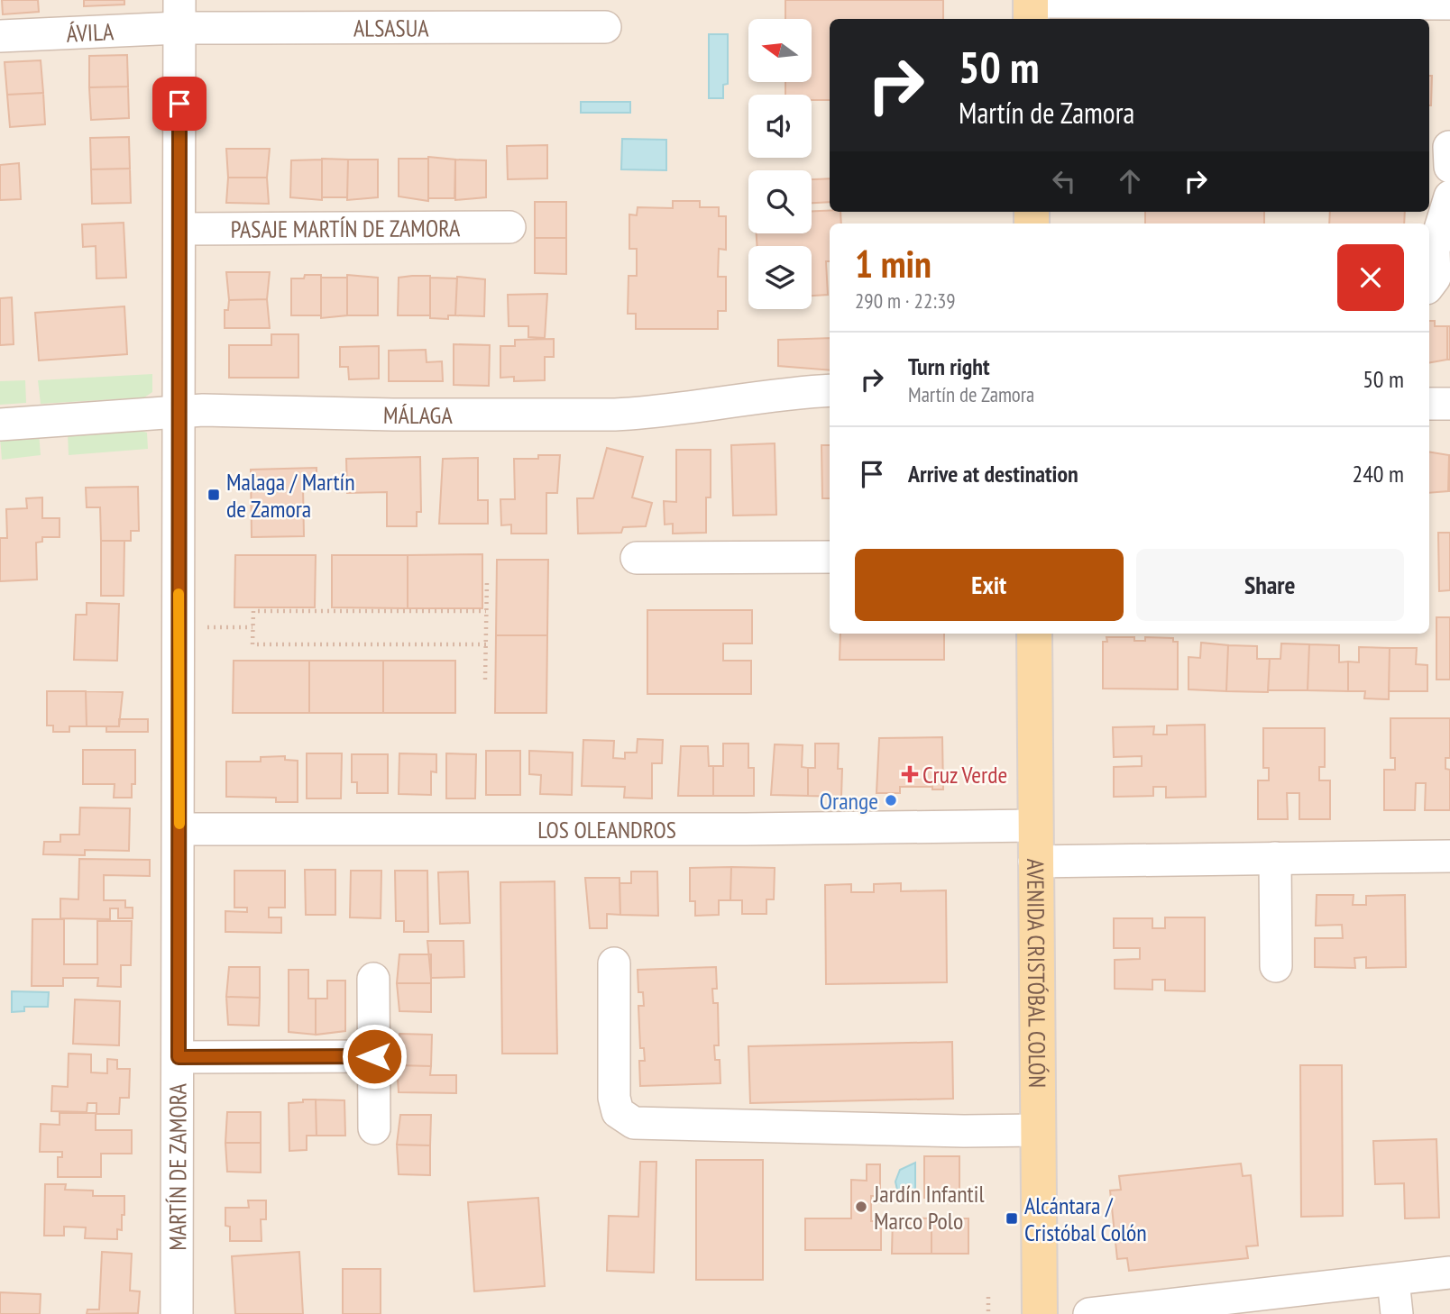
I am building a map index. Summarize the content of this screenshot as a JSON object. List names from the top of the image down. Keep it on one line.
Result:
{"streets":{"main road":["AVENIDA CRISTÓBAL COLÓN"],"street":["ALSASUA","ÁVILA","PASAJE MARTÍN DE ZAMORA","MÁLAGA","LOS OLEANDROS","MARTÍN DE ZAMORA"]},"crossings":[["ALSASUA","ÁVILA"],["ALSASUA","MARTÍN DE ZAMORA"],["ÁVILA","MARTÍN DE ZAMORA"],["PASAJE MARTÍN DE ZAMORA","MARTÍN DE ZAMORA"],["MÁLAGA","MARTÍN DE ZAMORA"],["LOS OLEANDROS","AVENIDA CRISTÓBAL COLÓN"],["LOS OLEANDROS","MARTÍN DE ZAMORA"]],"places":{"transit":["Malaga / Martín de Zamora","Alcántara / Cristóbal Colón"],"health":["Cruz Verde"],"other":["Orange","Jardín Infantil Marco Polo"]},"north":"left","page":{"turn":["50 m","Martín de Zamora"],"heading":["1 min","290 m · 22:39"],"list":[{"name":"Turn right","note":"Martín de Zamora","value":"50 m"},{"name":"Arrive at destination","value":"240 m"}],"buttons":["Exit","Share"]}}
